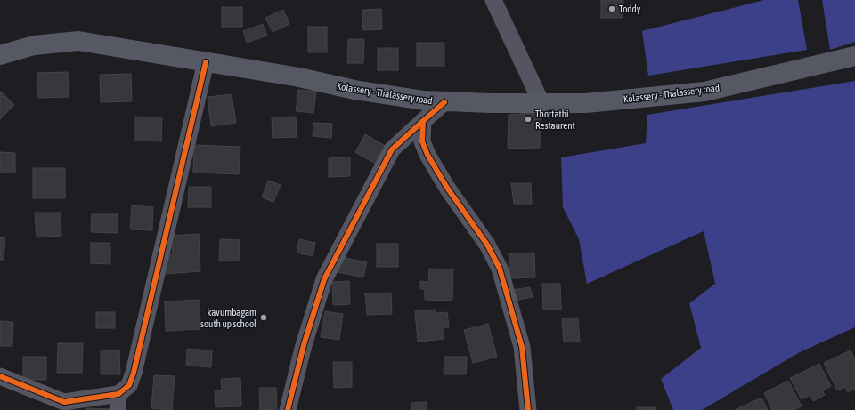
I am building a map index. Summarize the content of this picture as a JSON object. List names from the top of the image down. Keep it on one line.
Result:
{"streets":{"main road":["Kolassery - Thalassery road"]},"places":["Toddy","Thottathi Restaurent","kavumbagam south up school"]}
